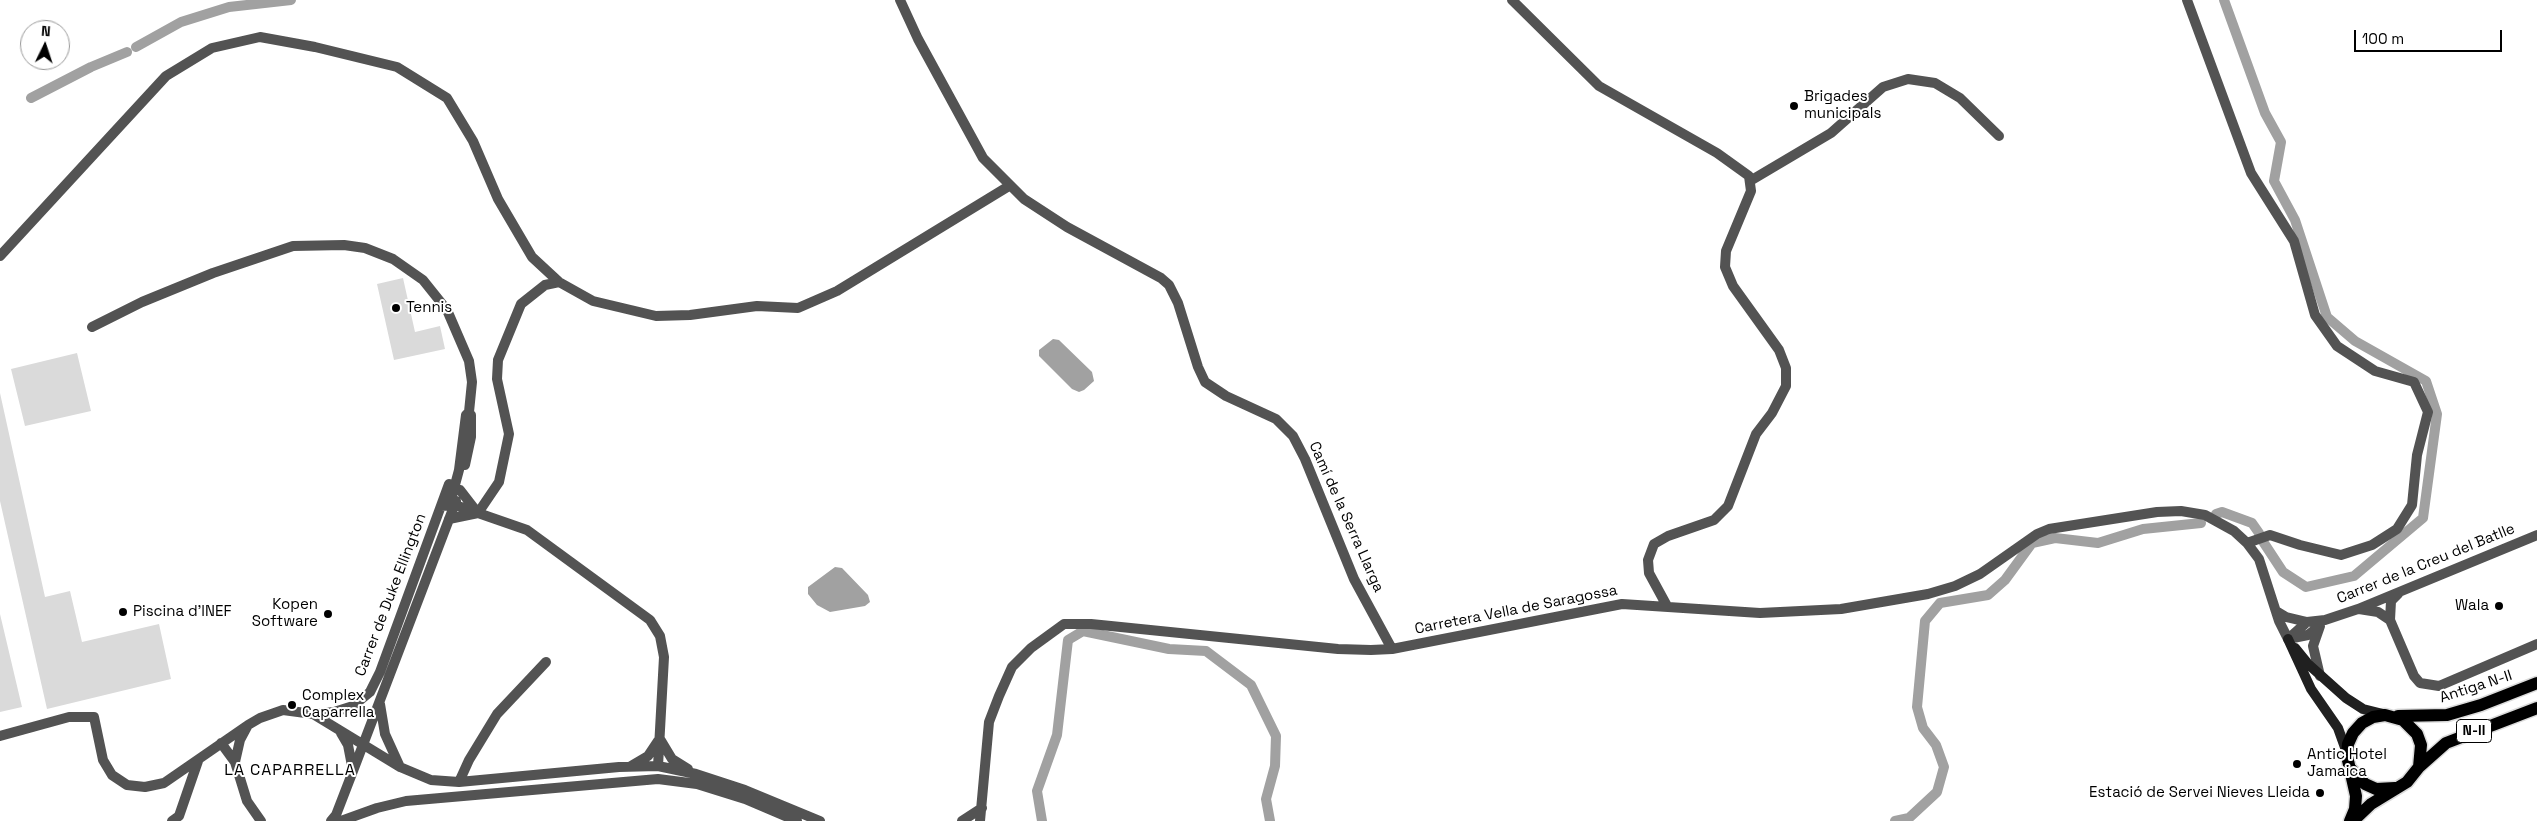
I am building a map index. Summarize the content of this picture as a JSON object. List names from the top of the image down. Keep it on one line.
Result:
{"streets":{"main road":["Antiga N-II","N-II"],"street":["Camí de la Serra Llarga","Carrer de la Creu del Batlle","Carrer de Duke Ellington","Carretera Vella de Saragossa"]},"crossings":[["Camí de la Serra Llarga","Carretera Vella de Saragossa"],["Carrer de la Creu del Batlle","Carretera Vella de Saragossa"],["Carretera Vella de Saragossa","Antiga N-II"],["Carretera Vella de Saragossa","N-II"],["Antiga N-II","N-II"]],"districts":["LA CAPARRELLA"],"places":["Brigades municipals","Tennis","Wala","Piscina d'INEF","Kopen Software","Complex Caparrella","Antic Hotel Jamaica","Estació de Servei Nieves Lleida"],"scale_bar":"100 m","north":"top"}
